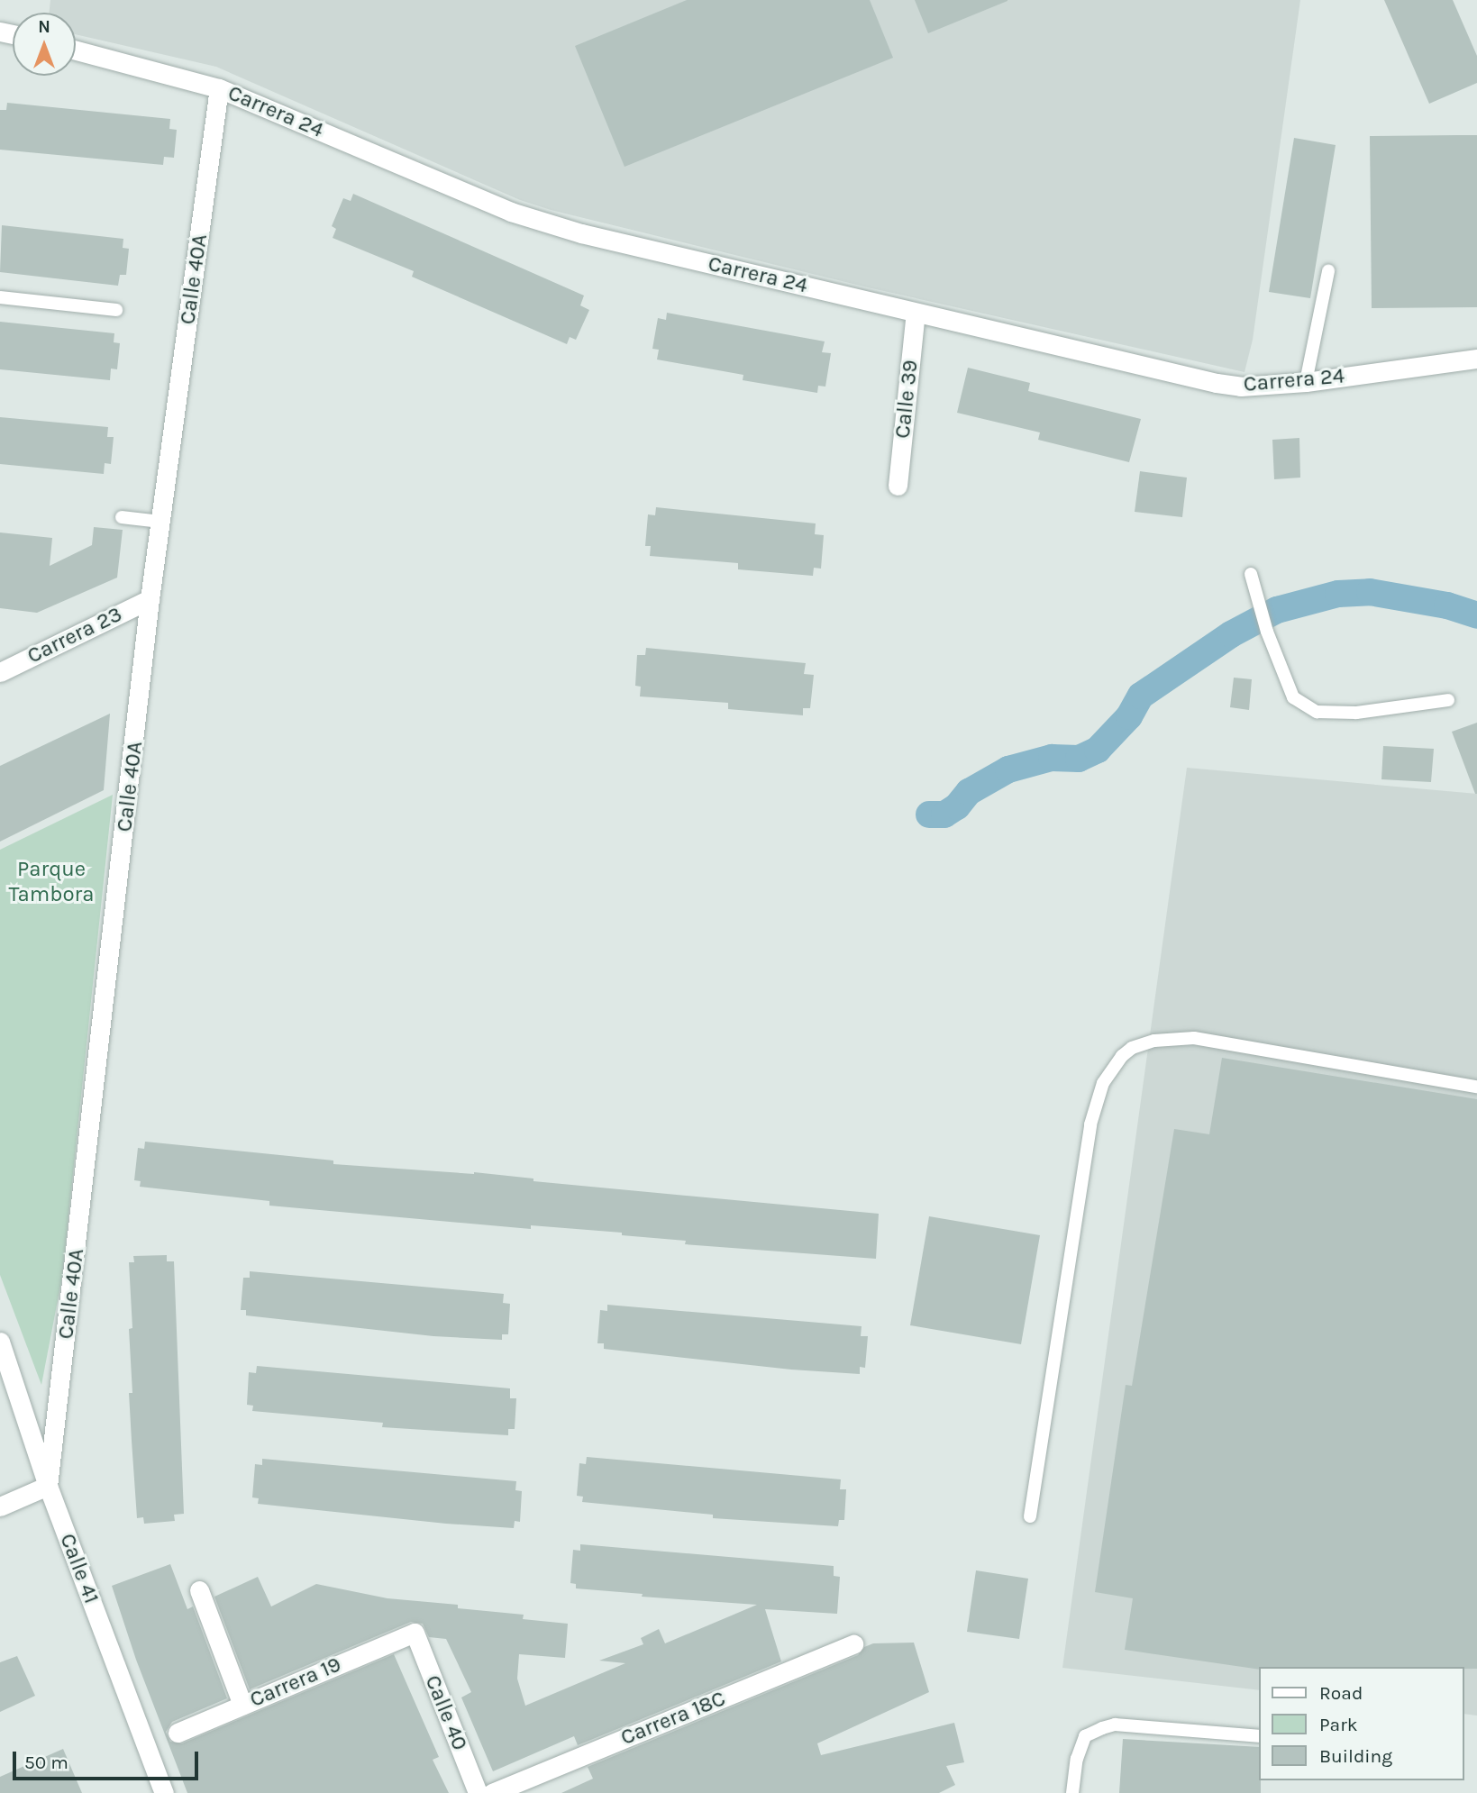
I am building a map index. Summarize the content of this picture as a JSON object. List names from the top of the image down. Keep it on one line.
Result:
{"streets":{"street":["Carrera 24","Calle 40A","Calle 39","Carrera 23","Calle 41","Carrera 19","Calle 40","Carrera 18C"]},"crossings":[["Carrera 24","Calle 40A"],["Carrera 24","Calle 39"],["Calle 40A","Carrera 23"],["Calle 40A","Calle 41"],["Carrera 19","Calle 40"]],"parks":["Parque Tambora"],"legend":["Road","Park","Building"],"scale_bar":"50 m","north":"top"}
